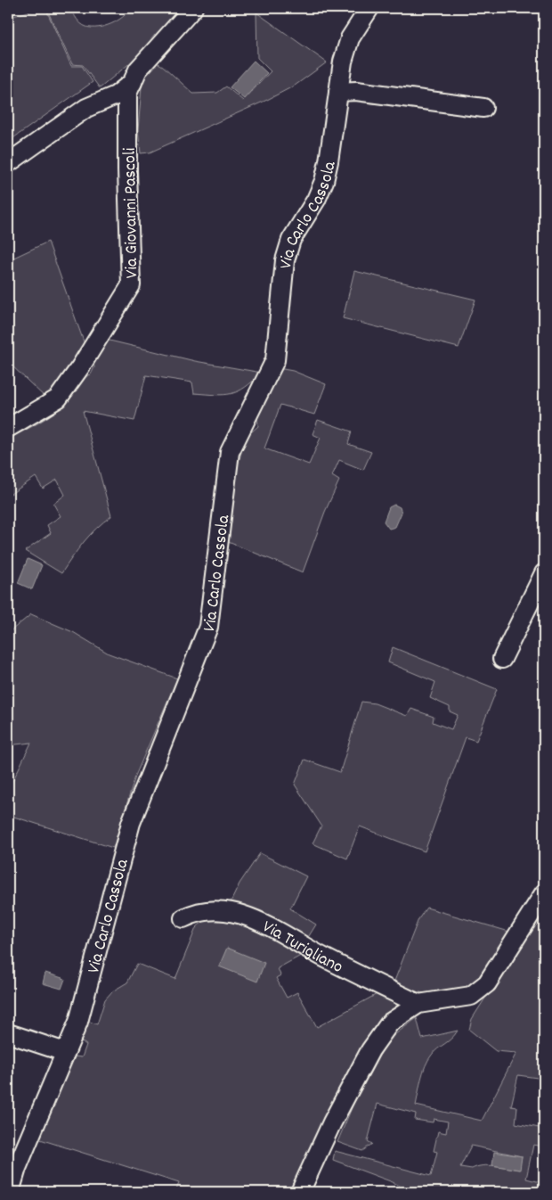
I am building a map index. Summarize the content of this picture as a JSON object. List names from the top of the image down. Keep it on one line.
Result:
{"streets":{"street":["Via Giovanni Pascoli","Via Carlo Cassola","Via Turigliano"]}}
